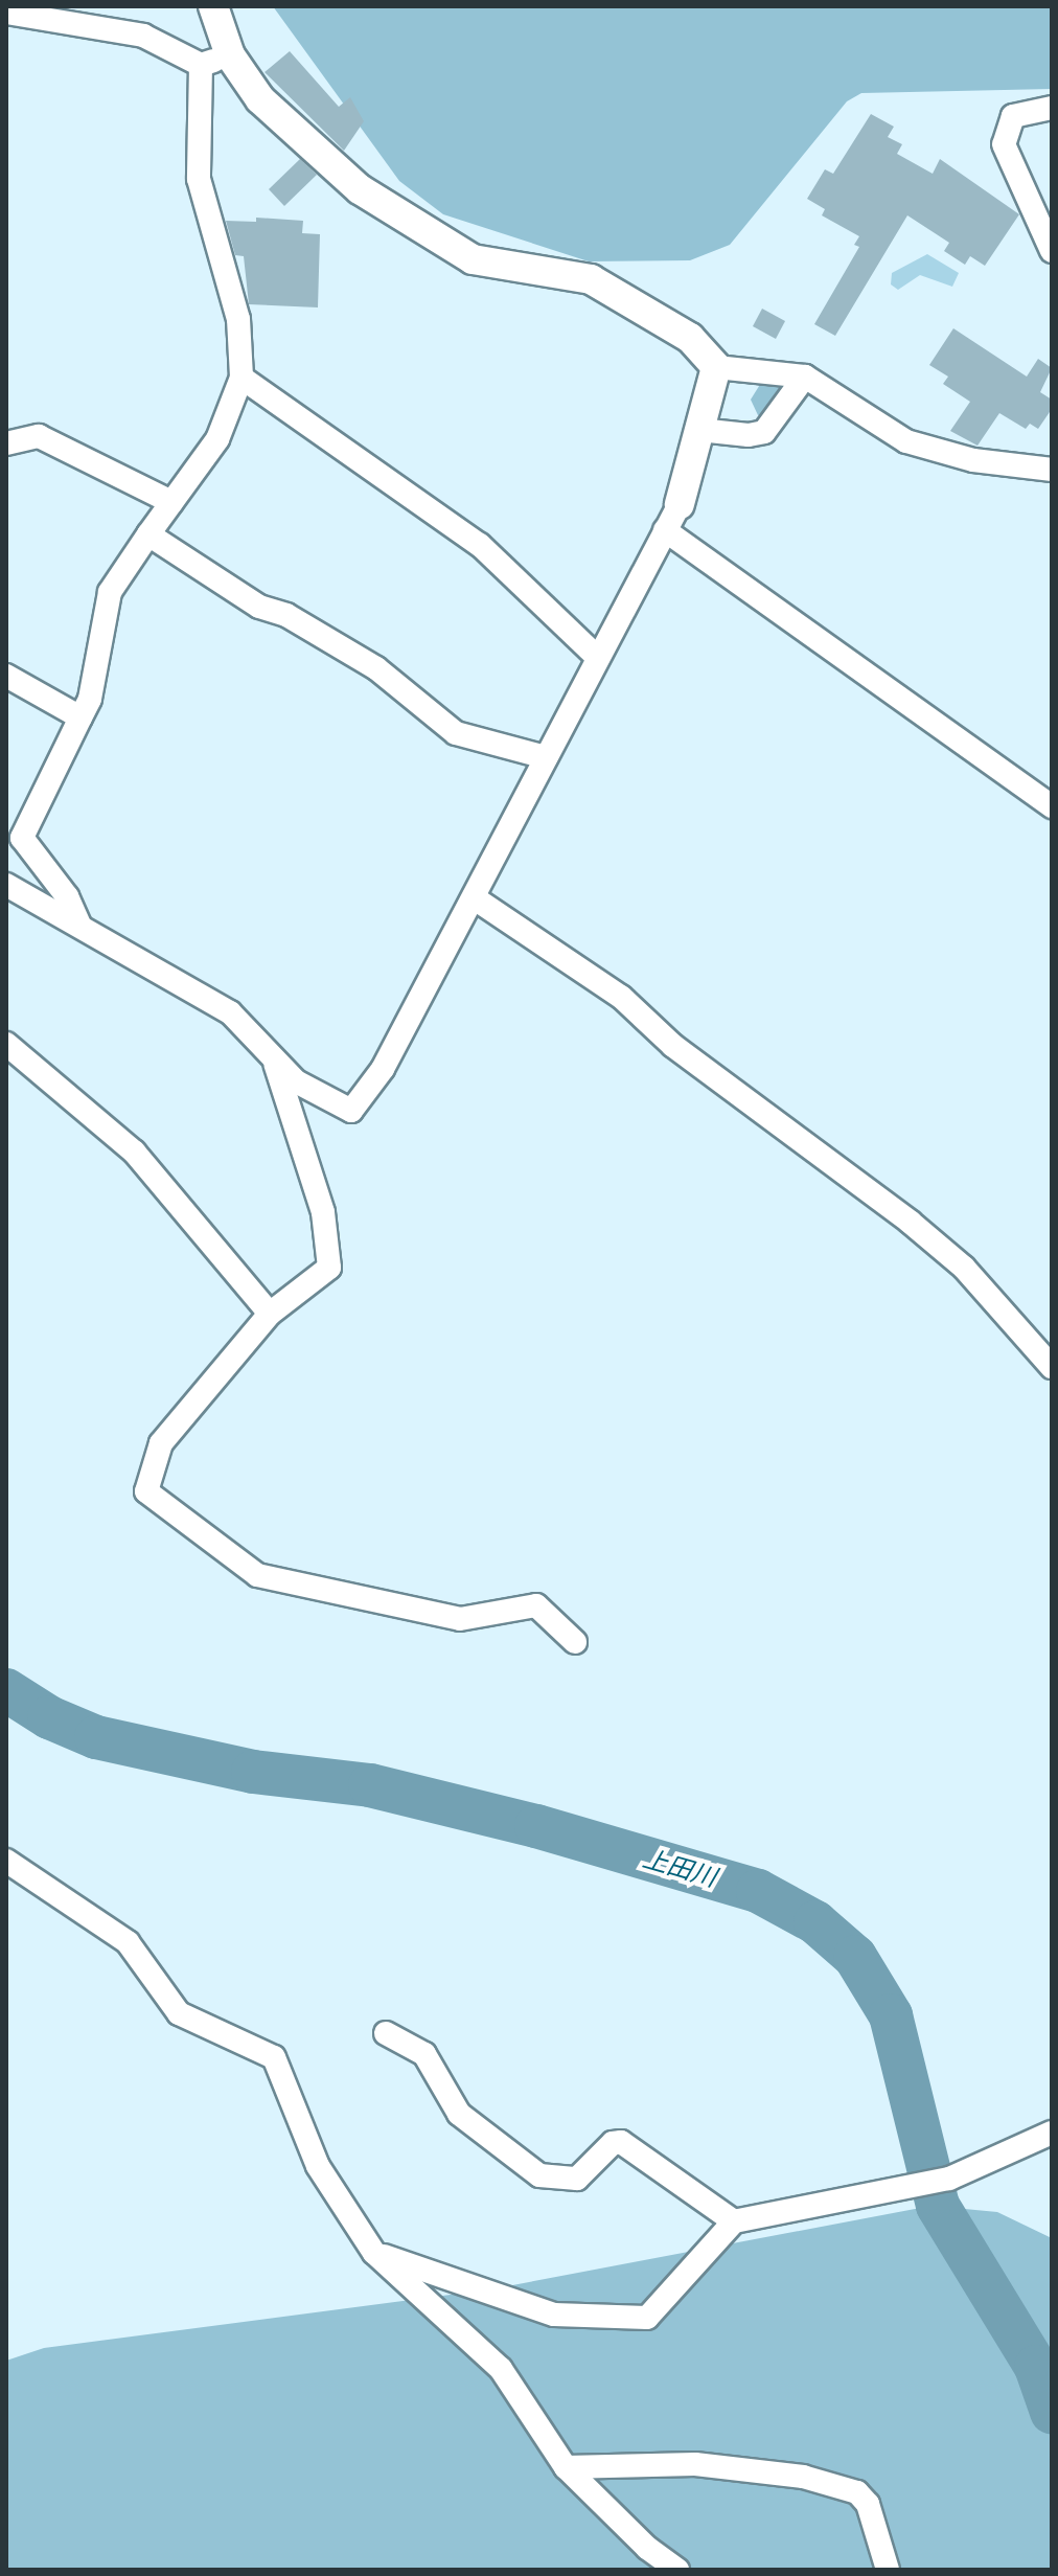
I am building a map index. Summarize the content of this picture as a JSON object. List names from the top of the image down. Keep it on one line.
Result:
{"water":["上田川"]}
